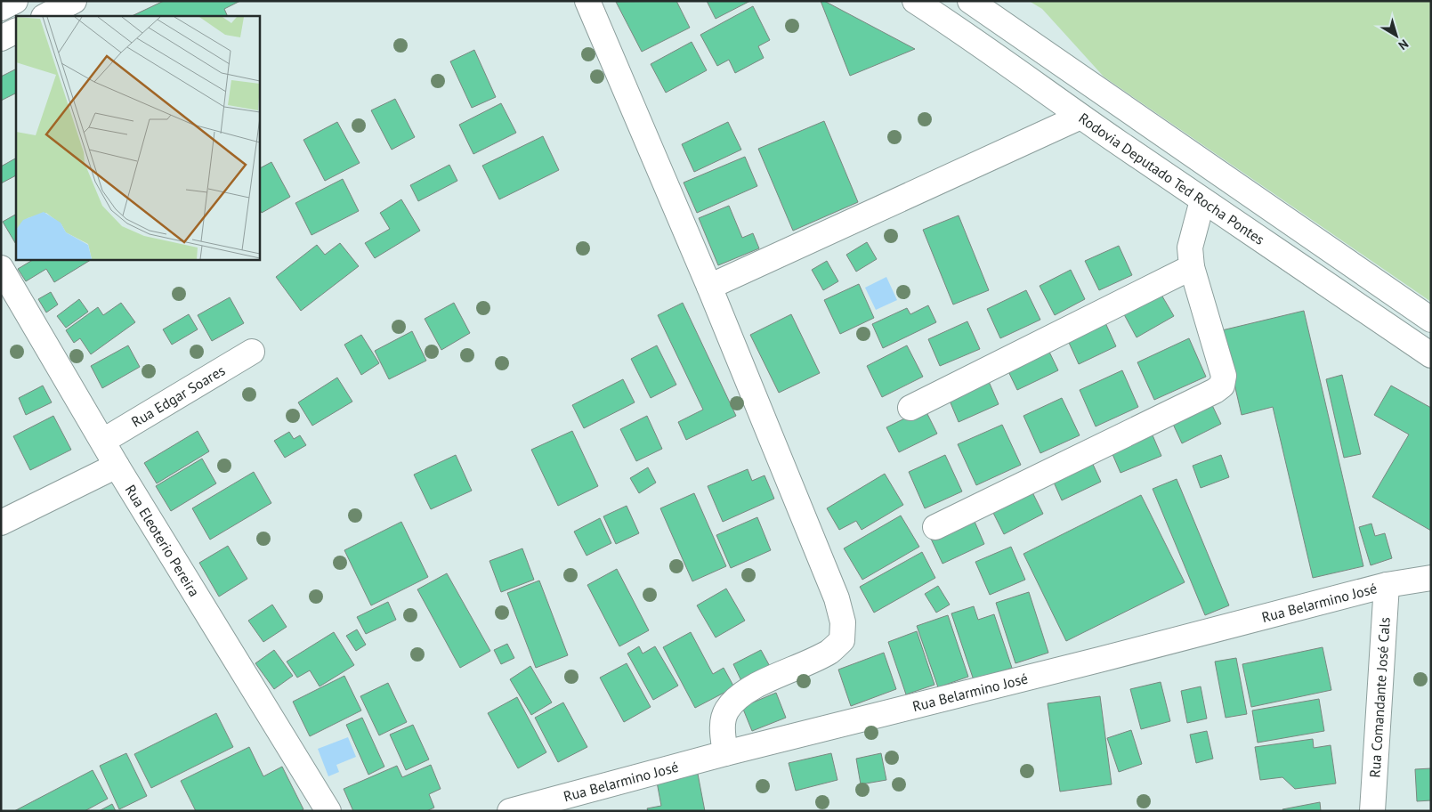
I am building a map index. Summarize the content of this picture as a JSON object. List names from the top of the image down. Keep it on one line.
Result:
{"streets":{"street":["Rodovia Deputado Ted Rocha Pontes","Rua Edgar Soares","Rua Eleoterio Pereira","Rua Belarmino José","Rua Comandante José Cals"]},"crossings":[["Rua Edgar Soares","Rua Eleoterio Pereira"],["Rua Belarmino José","Rua Comandante José Cals"]],"north":"bottom right"}
